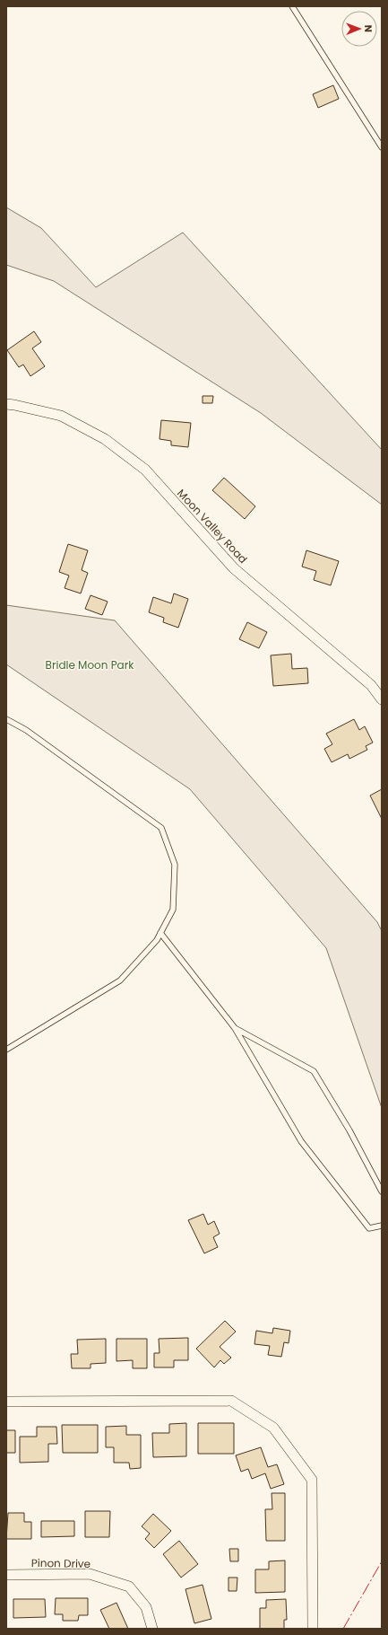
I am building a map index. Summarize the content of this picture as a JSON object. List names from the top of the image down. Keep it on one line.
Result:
{"streets":{"street":["Moon Valley Road","Pinon Drive"]},"parks":["Bridle Moon Park"],"north":"right"}
